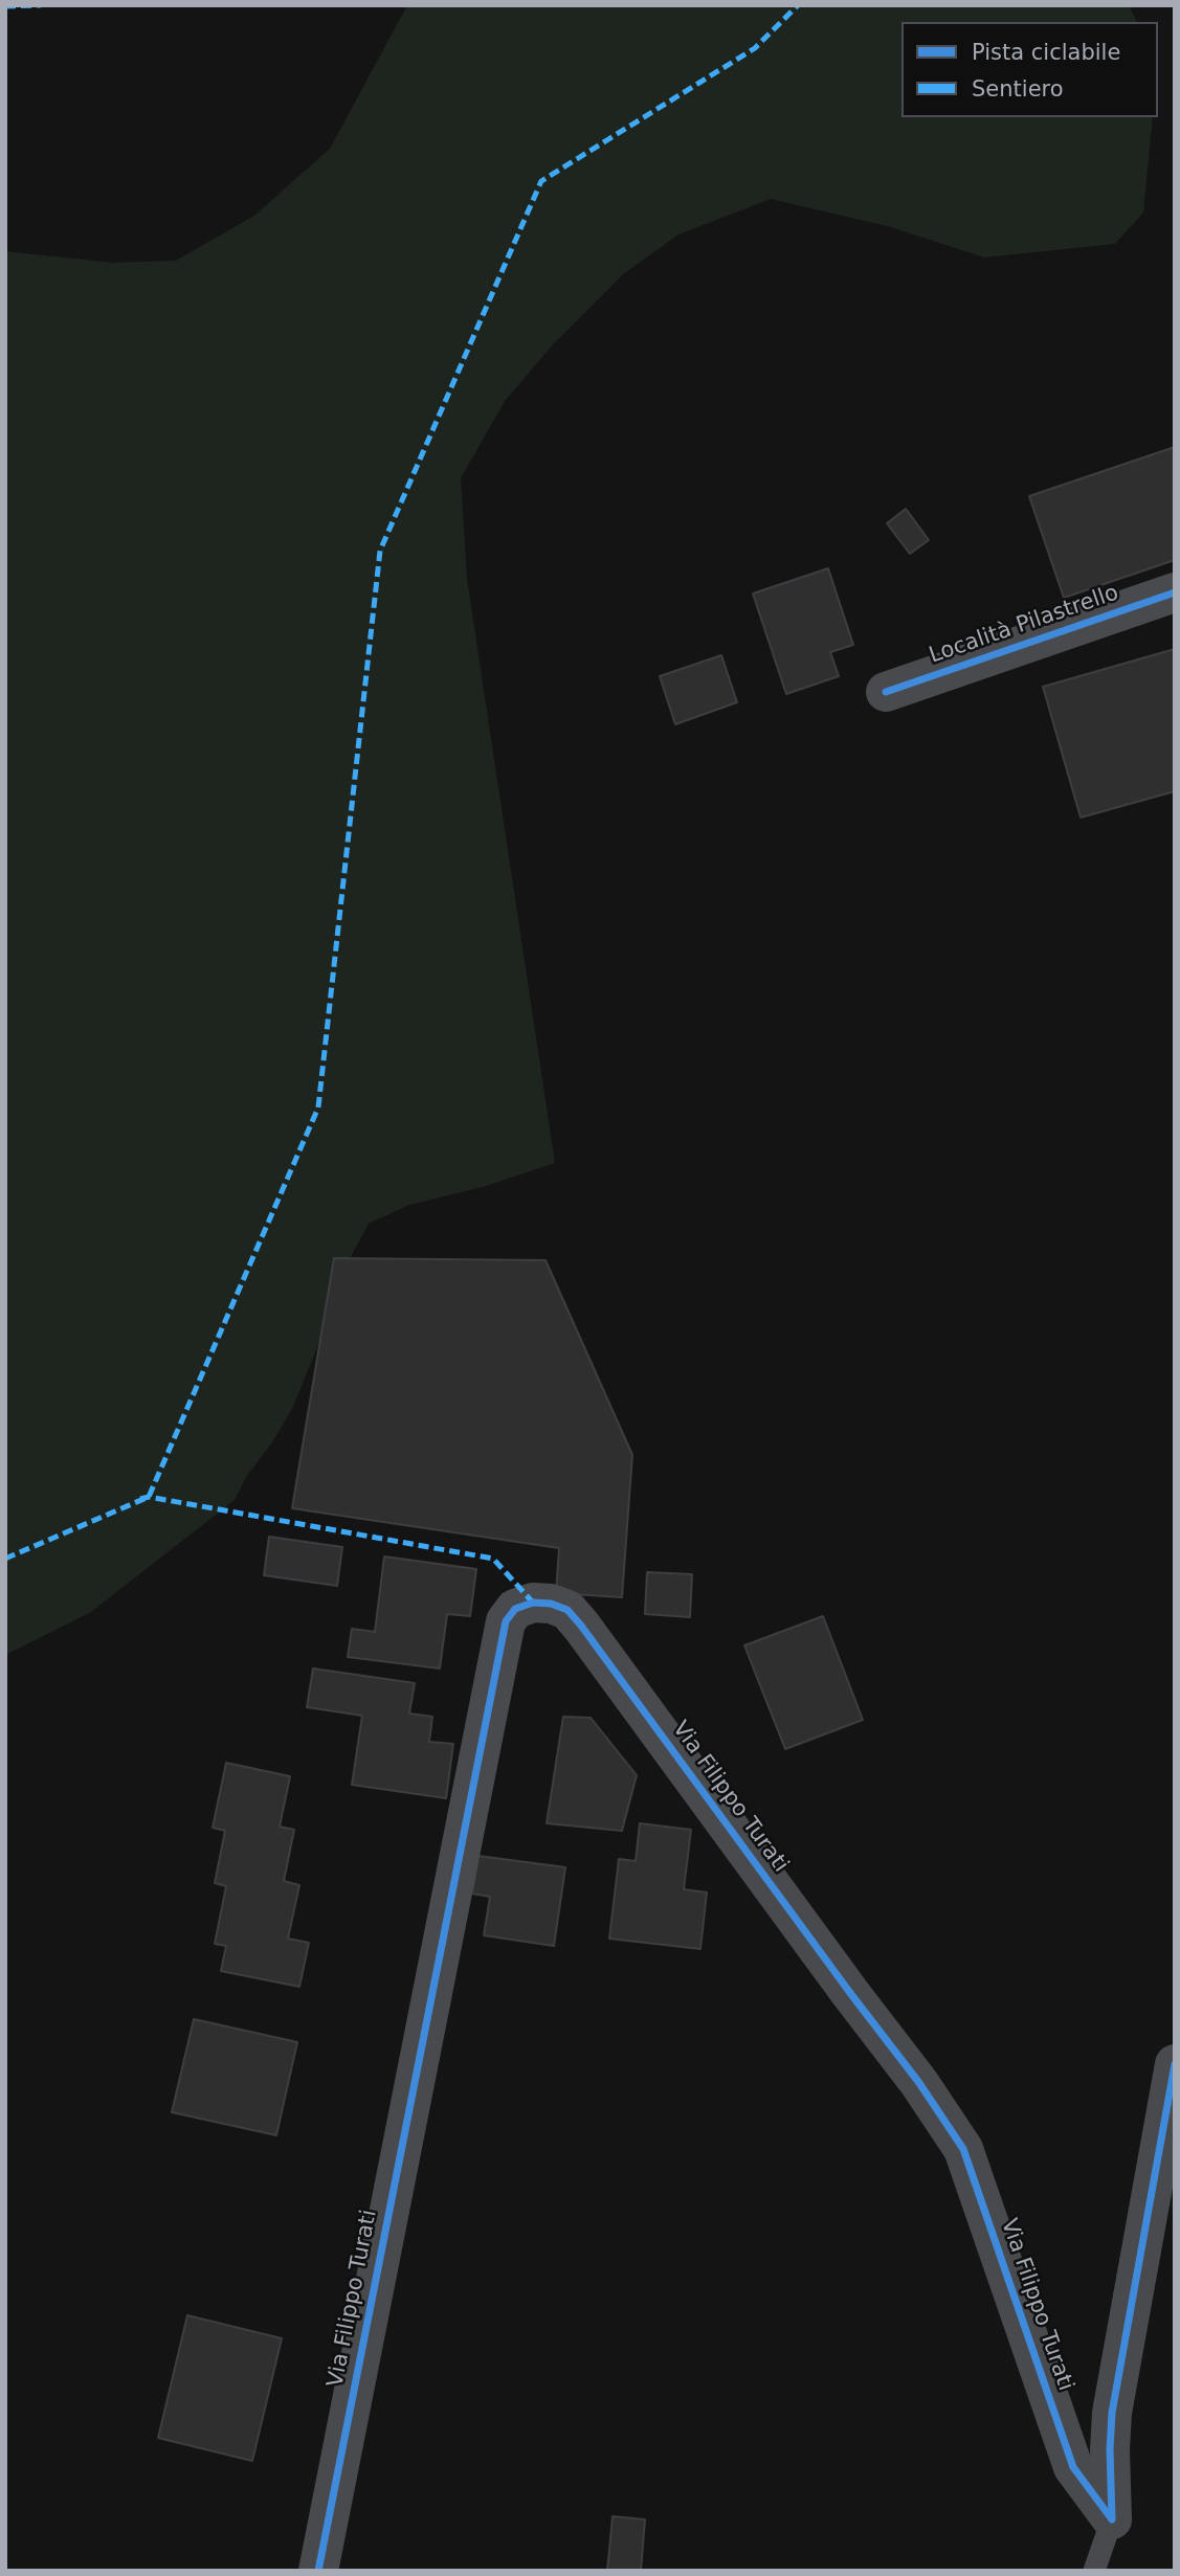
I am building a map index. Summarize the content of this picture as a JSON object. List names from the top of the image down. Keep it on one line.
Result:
{"streets":{"street":["Località Pilastrello","Via Filippo Turati"]},"legend":["Pista ciclabile","Sentiero"]}
